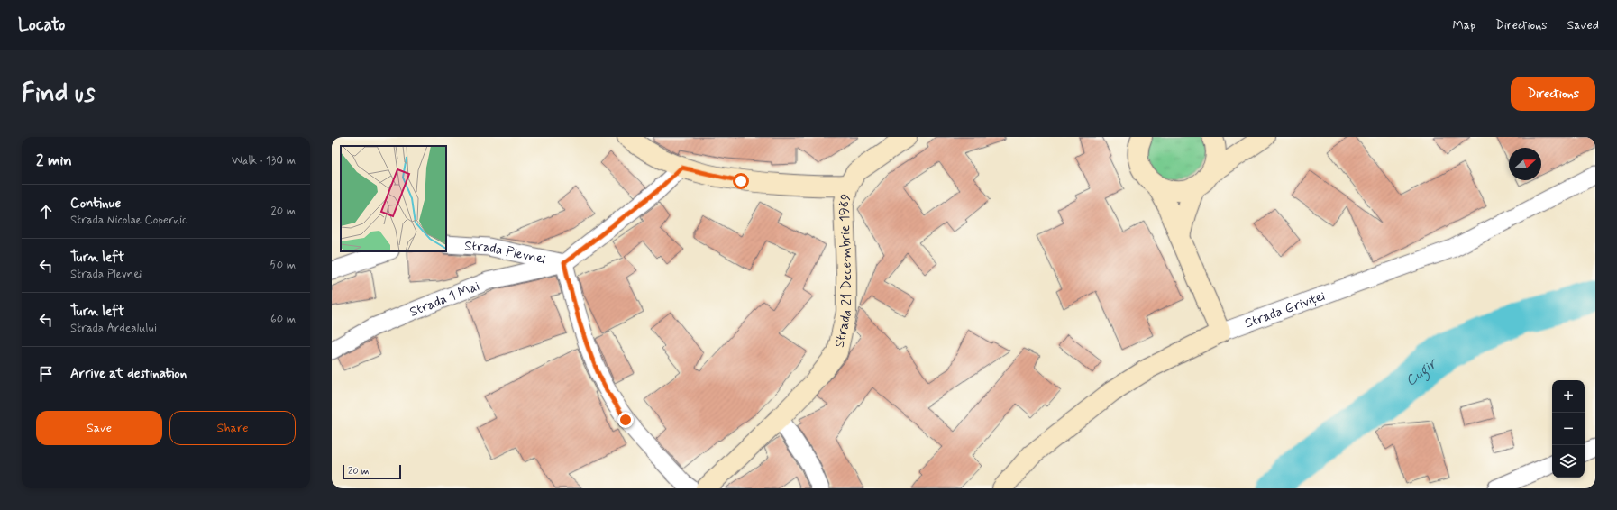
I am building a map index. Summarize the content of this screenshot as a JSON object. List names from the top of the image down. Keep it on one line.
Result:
{"streets":{"main road":["Strada 21 Decembrie 1989","Strada Griviței"],"street":["Strada Plevnei","Strada 1 Mai"]},"crossings":[["Strada Plevnei","Strada 1 Mai"]],"water":["Cugir"],"scale_bar":"20 m","north":"right","page":{"header":"Locato","nav":["Map","Directions","Saved"],"buttons":["Directions",["Save","Share"]],"title":"Find us","heading":["2 min","Walk · 130 m"],"list":[["Continue","Strada Nicolae Copernic","20 m"],["Turn left","Strada Plevnei","50 m"],["Turn left","Strada Ardealului","60 m"],"Arrive at destination"],"map_buttons":["+","−"],"scale":"20 m"}}
